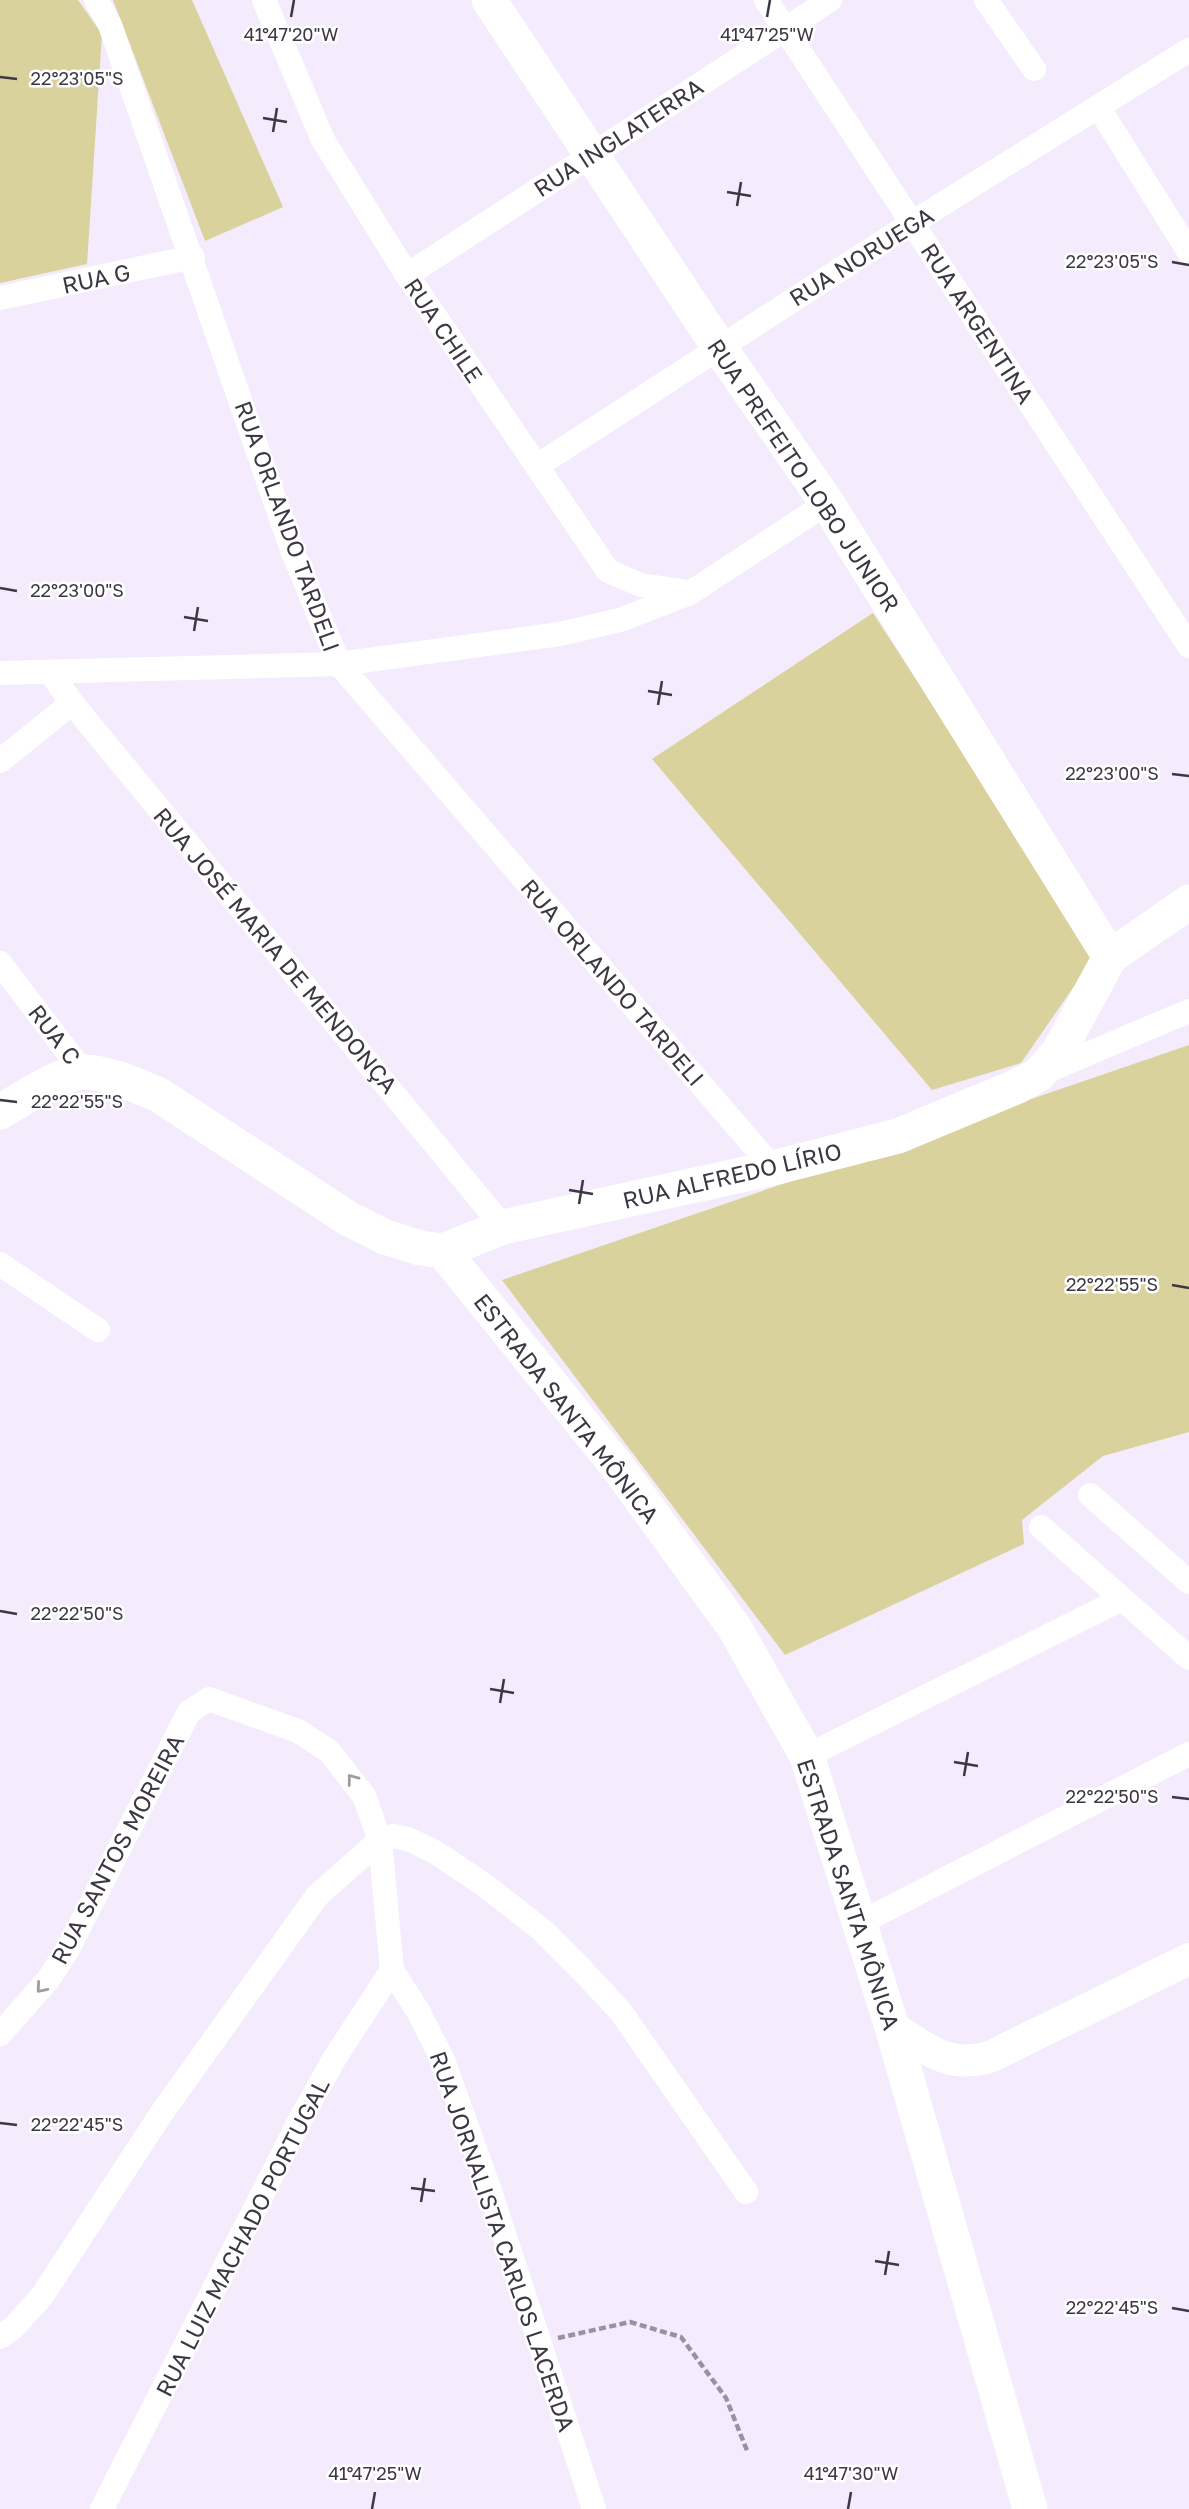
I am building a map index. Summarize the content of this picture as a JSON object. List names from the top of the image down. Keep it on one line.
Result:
{"streets":{"main road":["RUA PREFEITO LOBO JUNIOR","RUA ALFREDO LÍRIO","ESTRADA SANTA MÔNICA"],"street":["RUA INGLATERRA","RUA NORUEGA","RUA G","RUA ARGENTINA","RUA CHILE","RUA ORLANDO TARDELI","RUA JOSÉ MARIA DE MENDONÇA","RUA C","RUA SANTOS MOREIRA","RUA LUIZ MACHADO PORTUGAL","RUA JORNALISTA CARLOS LACERDA"]},"crossings":[["RUA INGLATERRA","RUA ARGENTINA"],["RUA INGLATERRA","RUA CHILE"],["RUA INGLATERRA","RUA PREFEITO LOBO JUNIOR"],["RUA NORUEGA","RUA ARGENTINA"],["RUA NORUEGA","RUA CHILE"],["RUA NORUEGA","RUA PREFEITO LOBO JUNIOR"],["RUA G","RUA ORLANDO TARDELI"],["RUA PREFEITO LOBO JUNIOR","RUA ALFREDO LÍRIO"],["RUA ORLANDO TARDELI","RUA ALFREDO LÍRIO"],["RUA JOSÉ MARIA DE MENDONÇA","RUA ALFREDO LÍRIO"],["RUA ALFREDO LÍRIO","ESTRADA SANTA MÔNICA"],["RUA SANTOS MOREIRA","RUA JORNALISTA CARLOS LACERDA"],["RUA LUIZ MACHADO PORTUGAL","RUA JORNALISTA CARLOS LACERDA"]],"coordinates":["41°47'25\"W","41°47'20\"W","22°23'05\"S","22°23'00\"S","22°22'55\"S","22°22'50\"S","22°22'45\"S","41°47'30\"W"]}
